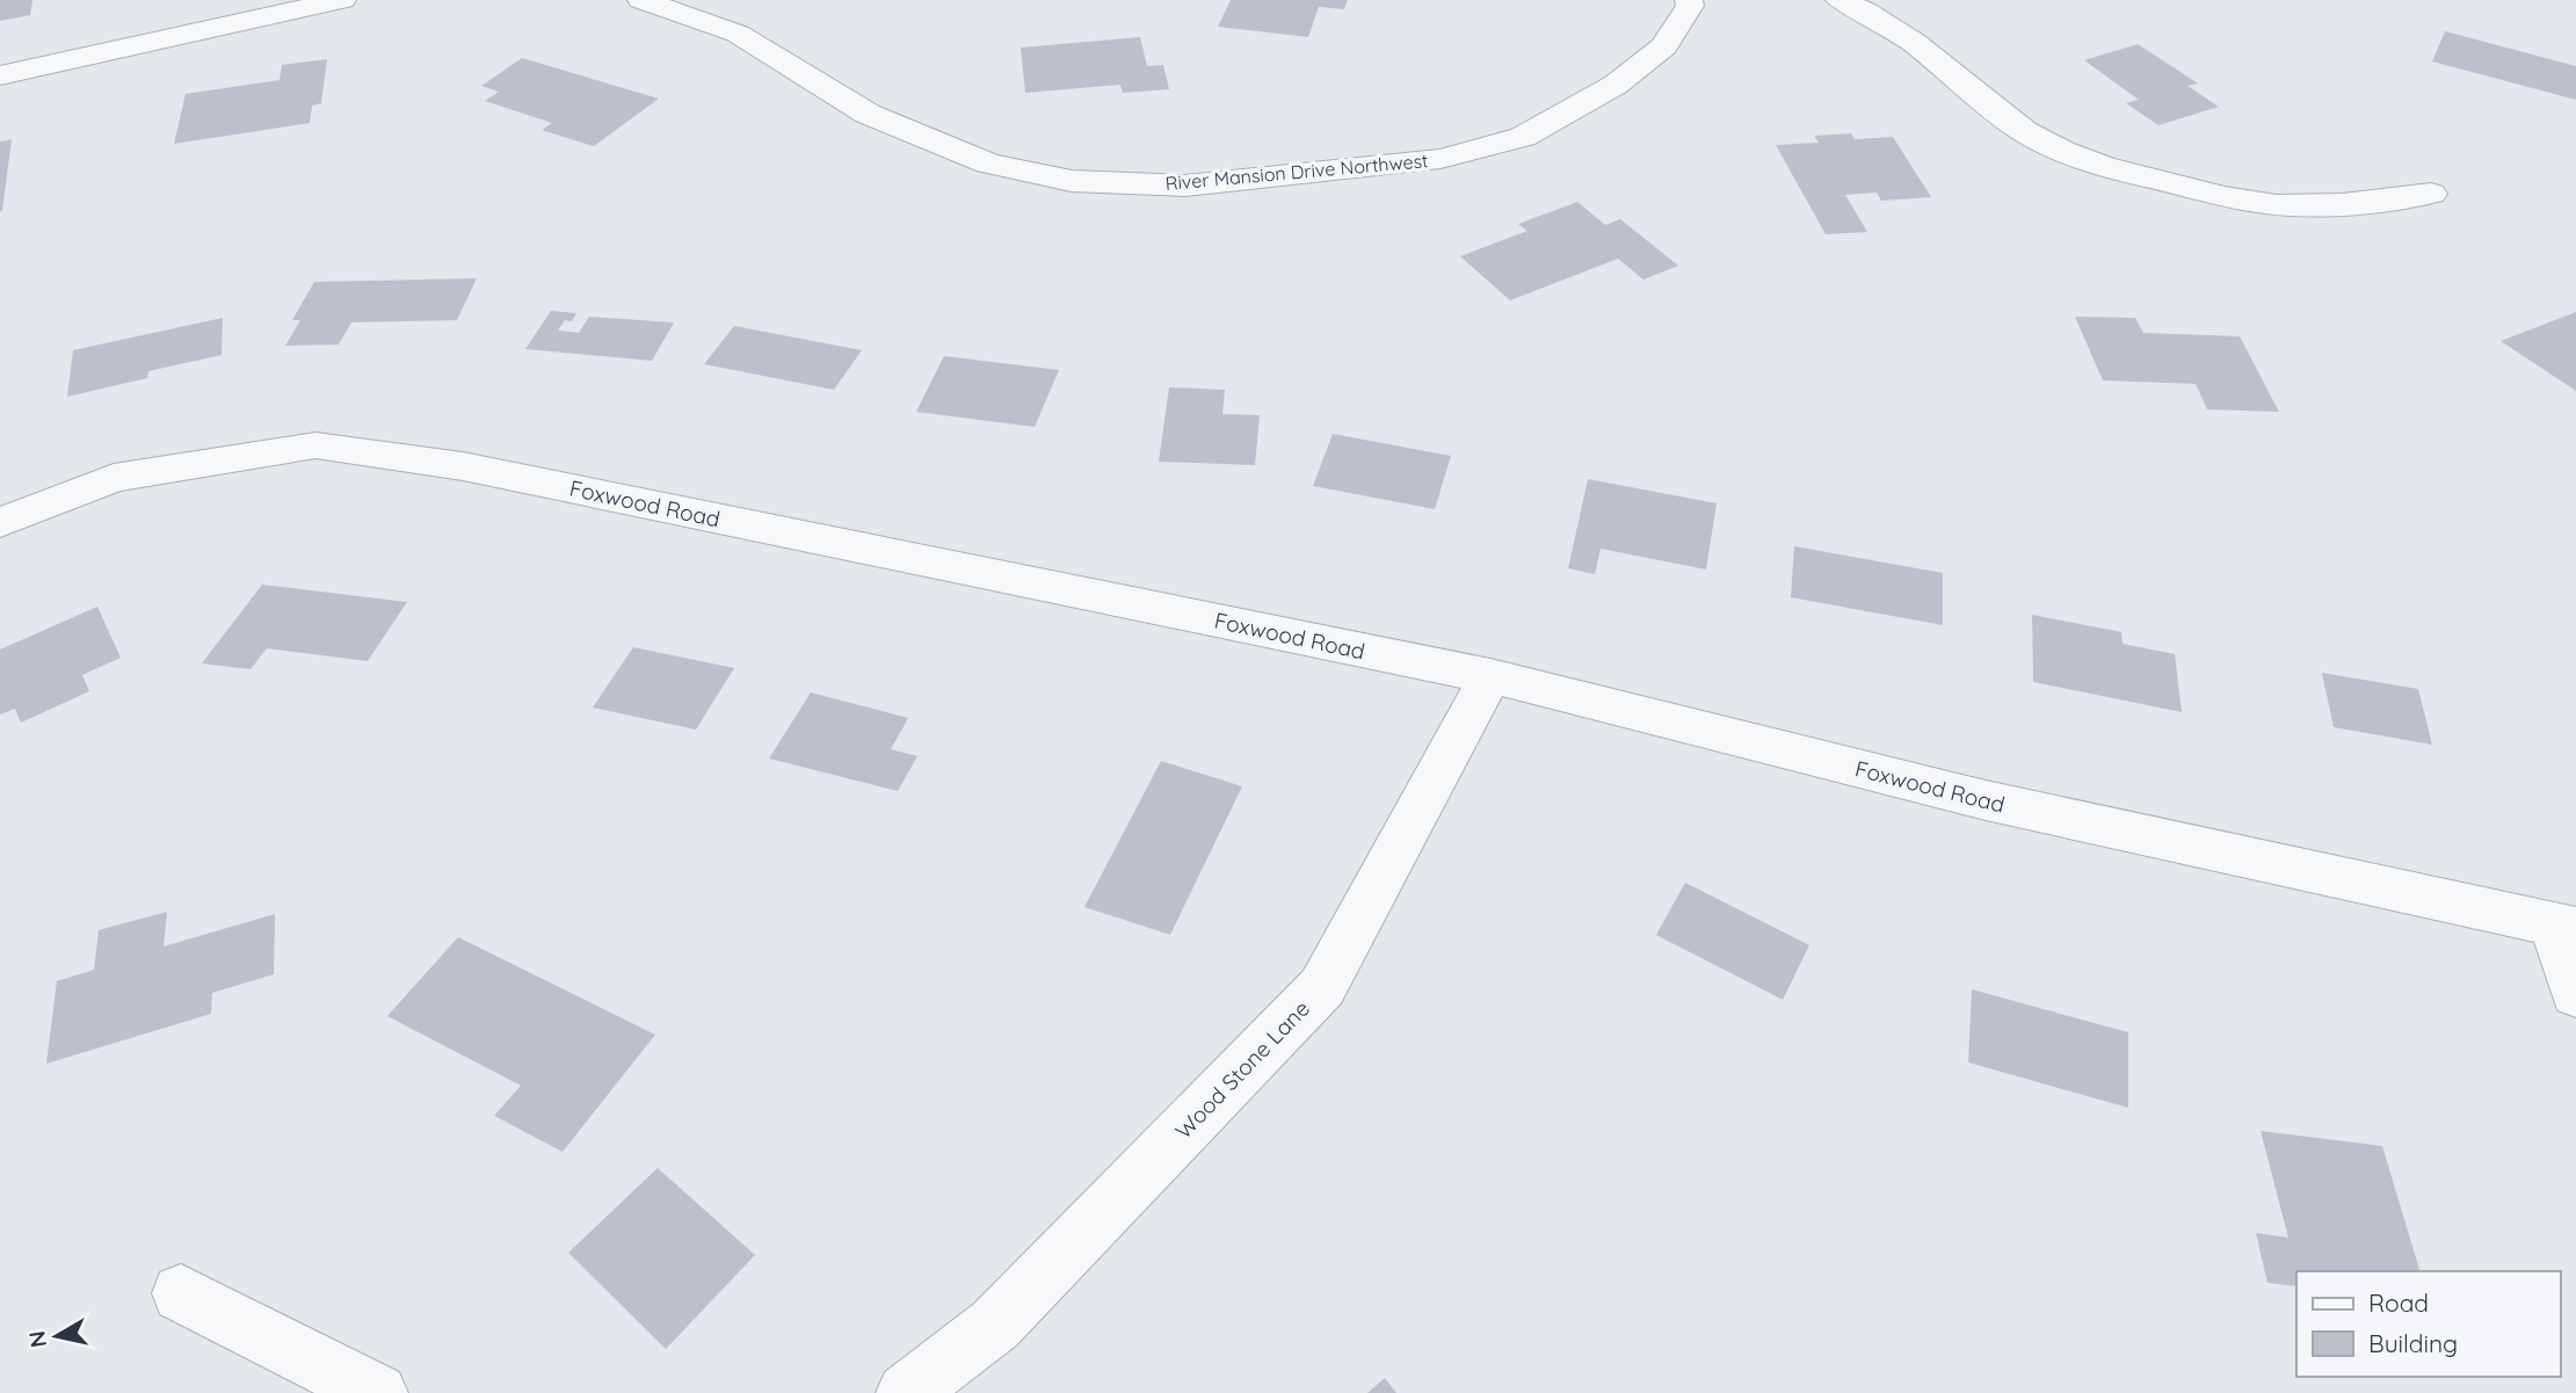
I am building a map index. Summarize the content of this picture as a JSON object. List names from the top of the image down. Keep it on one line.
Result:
{"streets":{"street":["River Mansion Drive Northwest","Foxwood Road","Wood Stone Lane"]},"crossings":[["Foxwood Road","Wood Stone Lane"]],"legend":["Road","Building"],"north":"left"}
